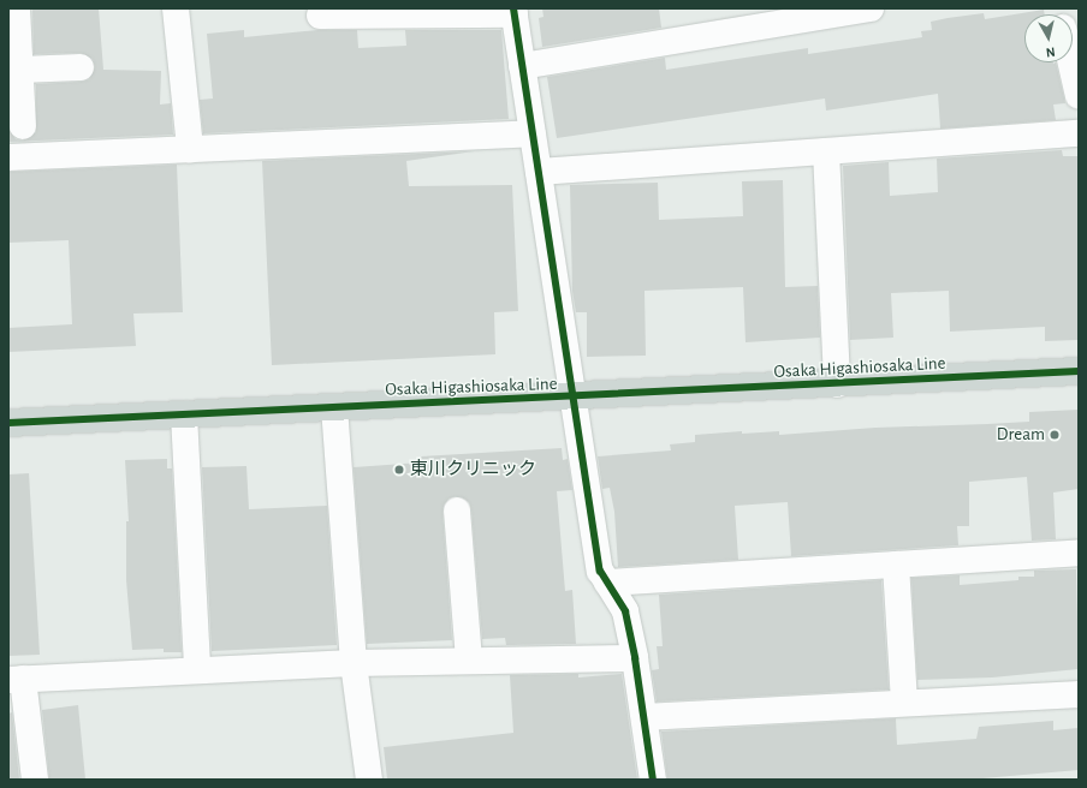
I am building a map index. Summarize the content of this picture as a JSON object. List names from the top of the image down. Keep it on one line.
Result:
{"streets":{"main road":["Osaka Higashiosaka Line"]},"places":["Dream","東川クリニック"],"north":"bottom"}
